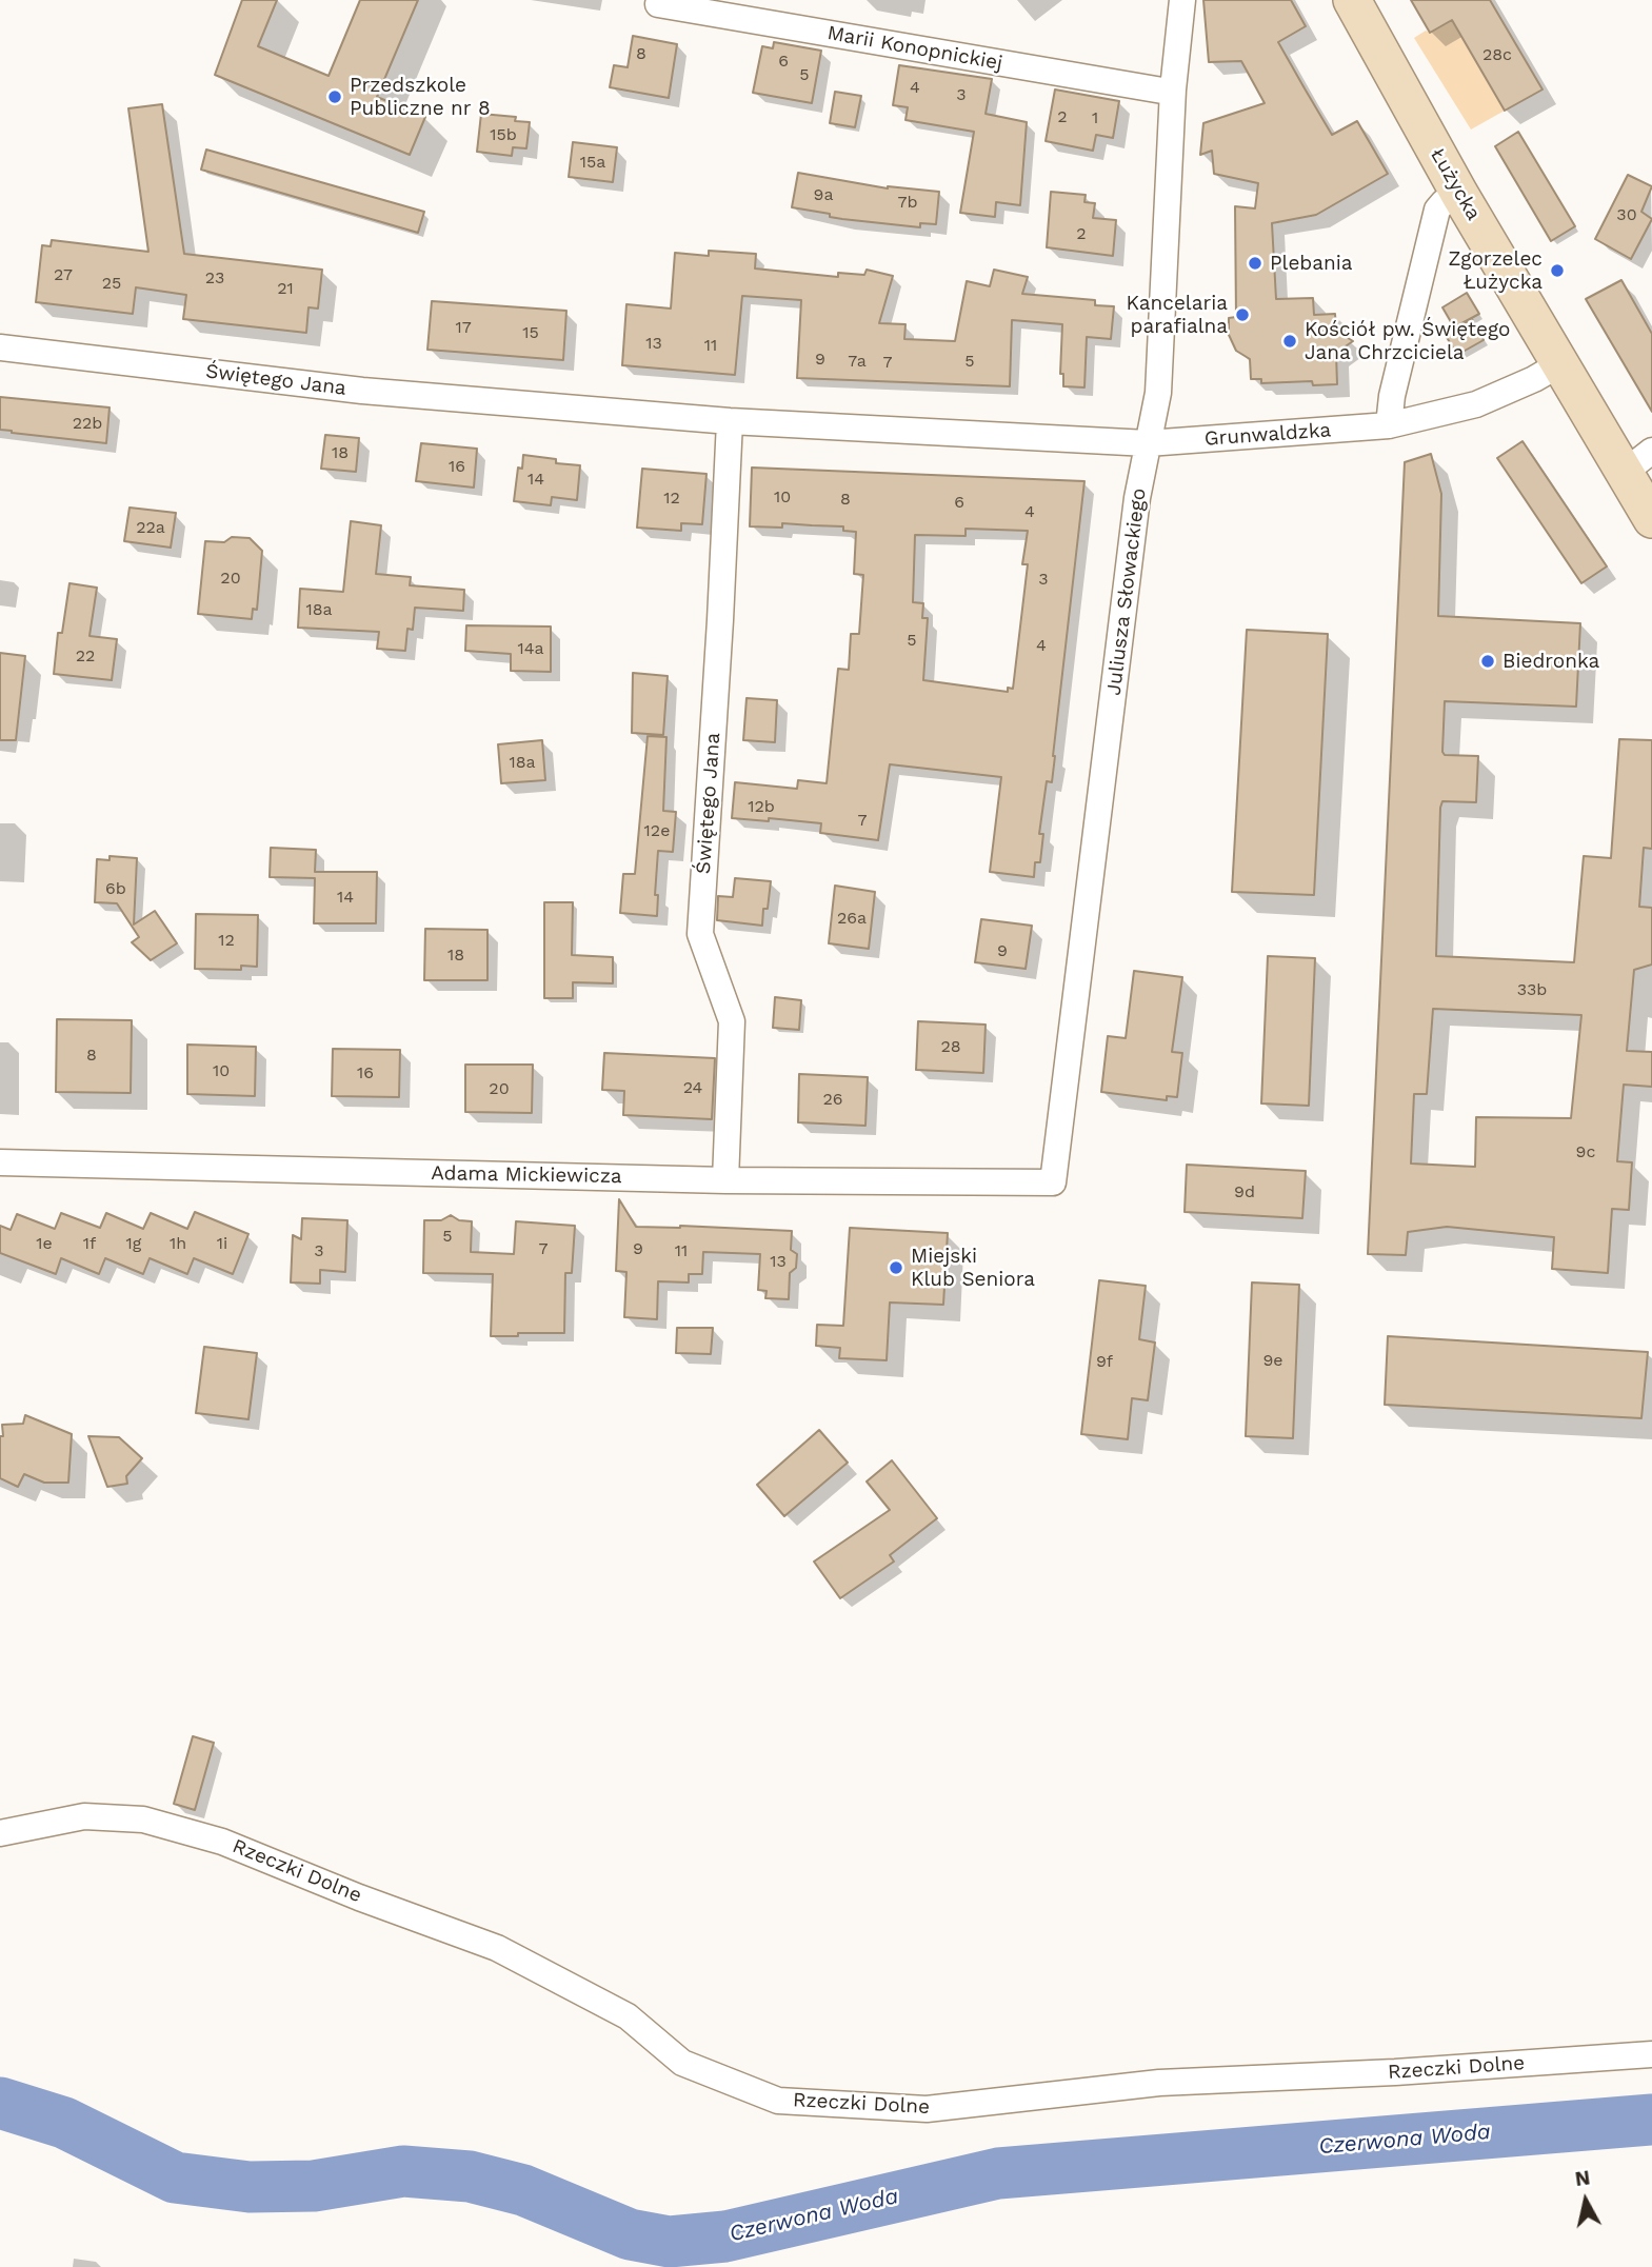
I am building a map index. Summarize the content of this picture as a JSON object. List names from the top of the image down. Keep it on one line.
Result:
{"streets":{"main road":["Łużycka"],"street":["Marii Konopnickiej","Świętego Jana","Grunwaldzka","Juliusza Słowackiego","Adama Mickiewicza","Rzeczki Dolne"]},"crossings":[["Marii Konopnickiej","Juliusza Słowackiego"],["Łużycka","Grunwaldzka"],["Świętego Jana","Grunwaldzka"],["Świętego Jana","Juliusza Słowackiego"],["Świętego Jana","Adama Mickiewicza"],["Grunwaldzka","Juliusza Słowackiego"],["Juliusza Słowackiego","Adama Mickiewicza"]],"water":["Czerwona Woda"],"places":["Przedszkole Publiczne nr 8","Plebania","Zgorzelec Łużycka","Kancelaria parafialna","Kościół pw. Świętego Jana Chrzciciela","Biedronka","Miejski Klub Seniora"],"house_numbers":["8","28c","6","5","4","3","2","1","15b","15a","9a","7b","30","2","27","23","25","21","17","15","13","11","9","7a","5","7","22b","18","16","14","10","12","8","6","4","22a","20","3","18a","5","4","14a","22","18a","12b","7","12e","6b","14","26a","12","9","18","33b","28","8","10","16","24","20","26","9c","9d","5","1e","1f","1g","1h","1i","7","9","3","11","13","9e","9f"],"north":"top"}
